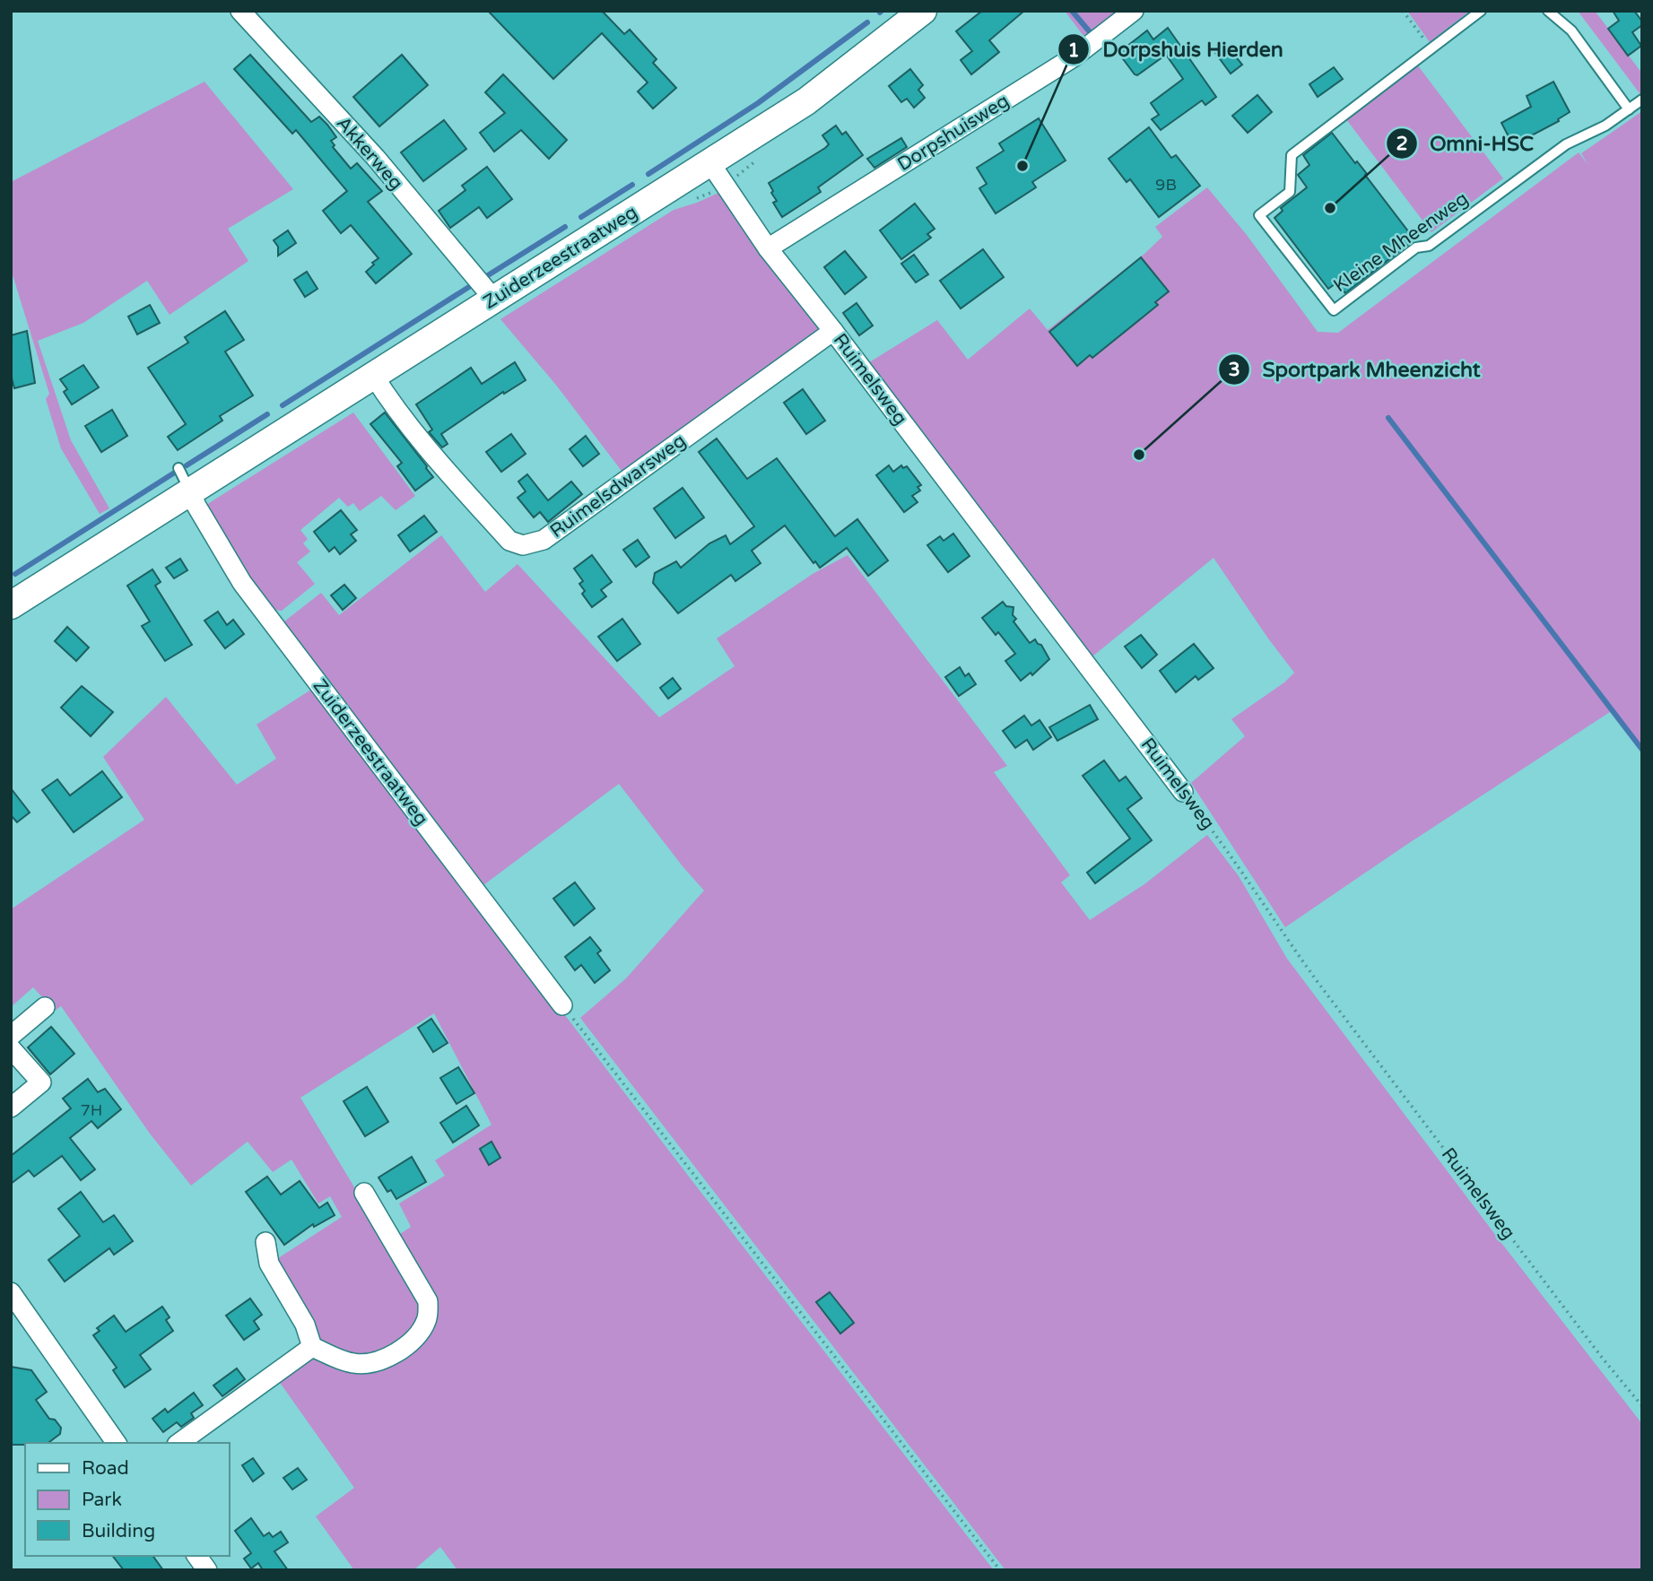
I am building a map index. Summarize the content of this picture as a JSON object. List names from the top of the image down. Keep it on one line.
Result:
{"streets":{"main road":["Zuiderzeestraatweg"],"street":["Dorpshuisweg","Akkerweg","Ruimelsweg","Ruimelsdwarsweg"],"lane":["Kleine Mheenweg"]},"crossings":[["Dorpshuisweg","Ruimelsweg"],["Akkerweg","Zuiderzeestraatweg"],["Zuiderzeestraatweg","Ruimelsweg"],["Zuiderzeestraatweg","Ruimelsdwarsweg"],["Ruimelsweg","Ruimelsdwarsweg"]],"places":["Dorpshuis Hierden","Omni-HSC","Sportpark Mheenzicht"],"house_numbers":["9B","7H"],"legend":["Road","Park","Building"]}
